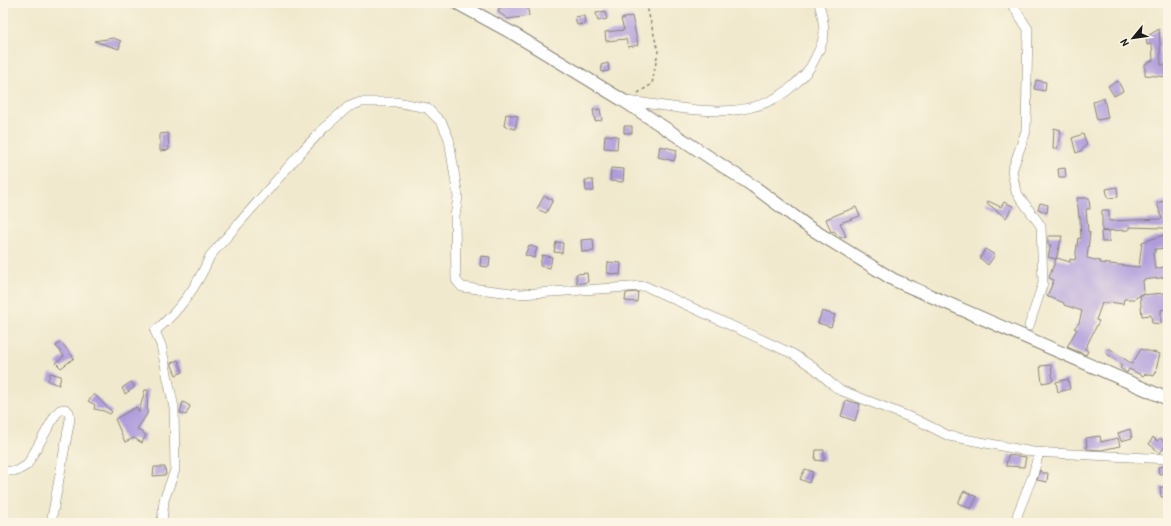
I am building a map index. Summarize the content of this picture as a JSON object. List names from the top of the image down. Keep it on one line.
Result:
{"north":"bottom left"}
